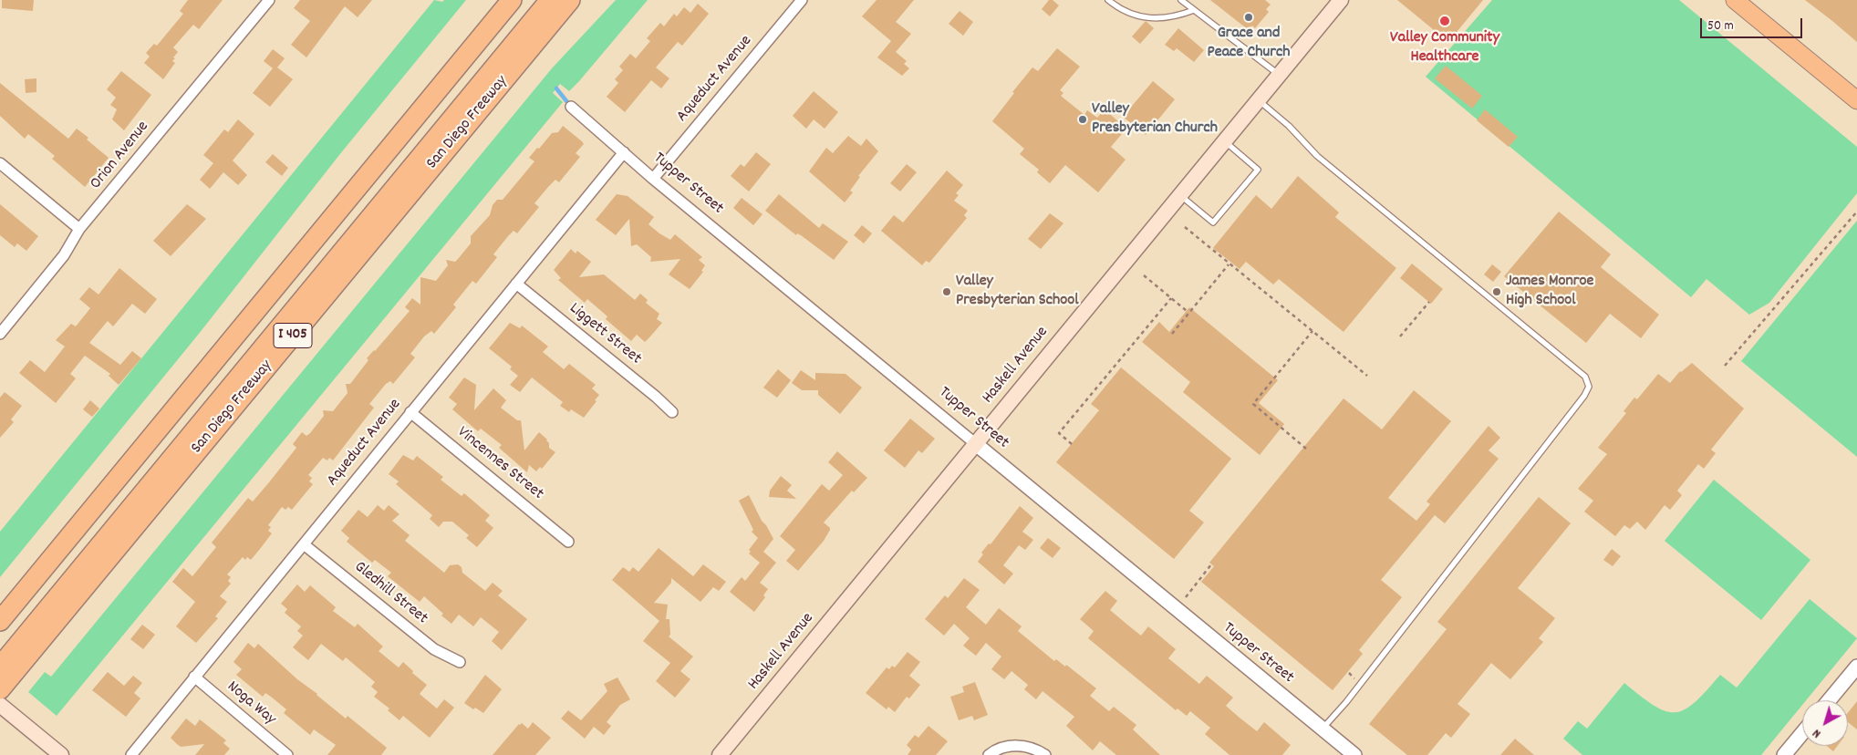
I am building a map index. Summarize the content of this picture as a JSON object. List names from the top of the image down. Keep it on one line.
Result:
{"streets":{"highway":["San Diego Freeway","I 405"],"main road":["Haskell Avenue"],"street":["Aqueduct Avenue","Orion Avenue","Tupper Street","Liggett Street","Vincennes Street","Gledhill Street","Noga Way"]},"crossings":[["Aqueduct Avenue","Tupper Street"],["Aqueduct Avenue","Liggett Street"],["Aqueduct Avenue","Vincennes Street"],["Aqueduct Avenue","Gledhill Street"],["Aqueduct Avenue","Noga Way"],["Tupper Street","Haskell Avenue"]],"places":["Grace and Peace Church","Valley Community Healthcare","Valley Presbyterian Church","Valley Presbyterian School","James Monroe High School"],"scale_bar":"50 m","north":"bottom left"}
